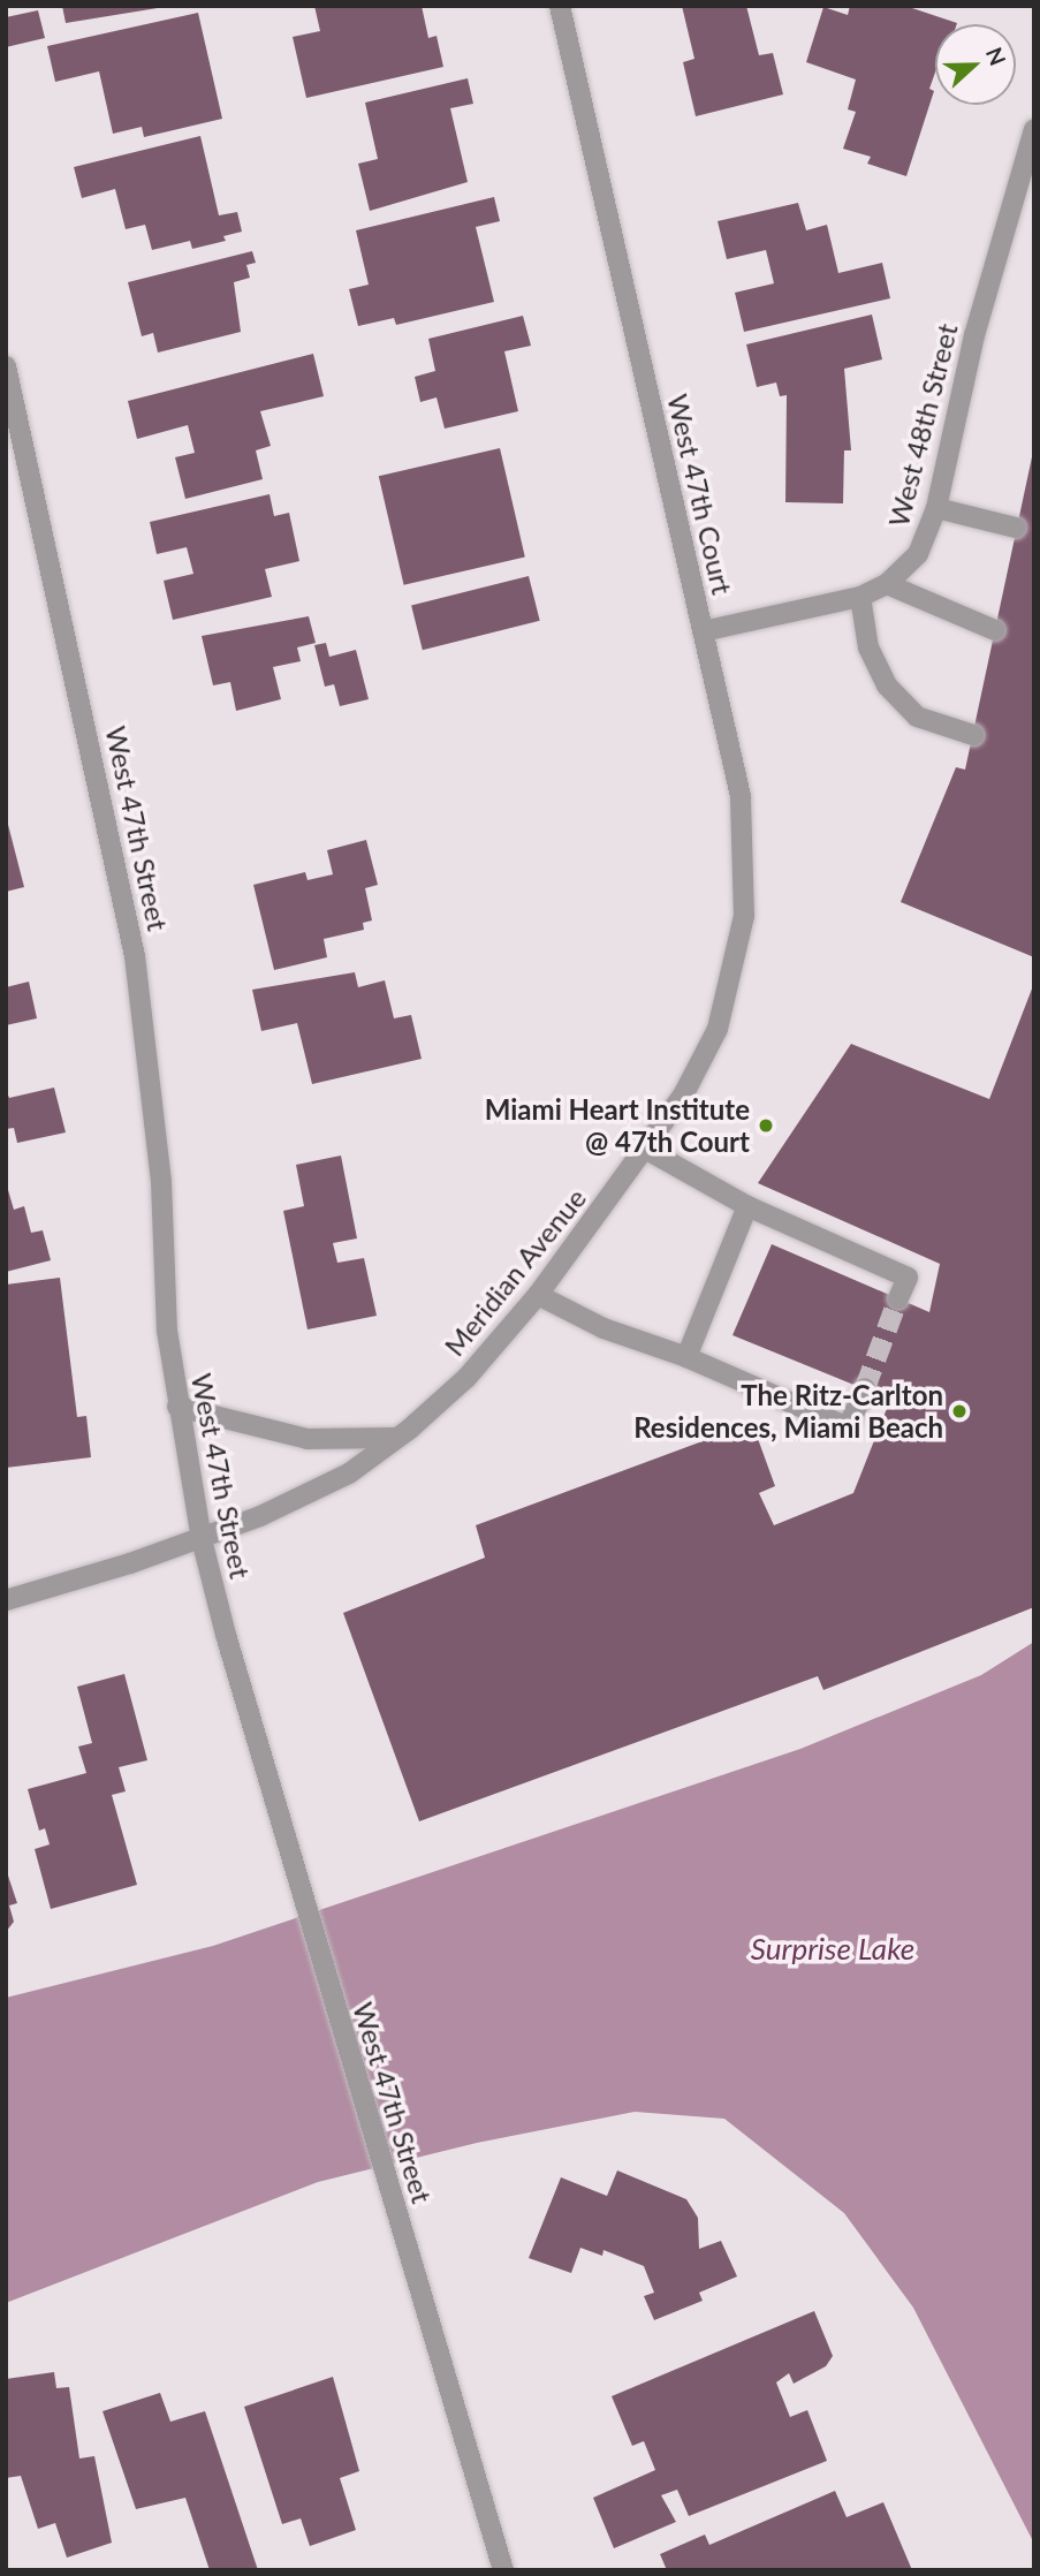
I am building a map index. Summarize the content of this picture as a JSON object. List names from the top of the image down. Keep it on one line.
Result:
{"streets":{"street":["West 48th Street","West 47th Court","West 47th Street","Meridian Avenue"]},"crossings":[["West 48th Street","West 47th Court"],["West 47th Court","Meridian Avenue"],["West 47th Street","Meridian Avenue"]],"water":["Surprise Lake"],"places":["Miami Heart Institute @ 47th Court","The Ritz-Carlton Residences, Miami Beach"],"north":"right"}
